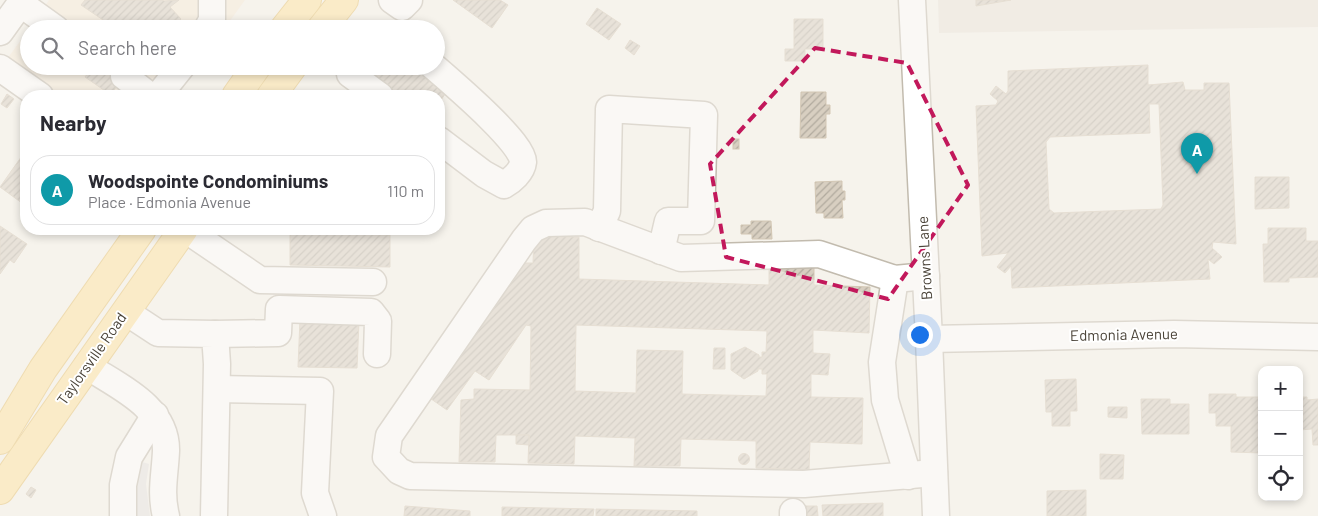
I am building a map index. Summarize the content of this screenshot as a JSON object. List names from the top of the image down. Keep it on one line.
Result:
{"streets":{"main road":["Taylorsville Road"],"street":["Browns Lane","Edmonia Avenue"]},"crossings":[["Browns Lane","Edmonia Avenue"]],"page":{"search":"Search here","heading":"Nearby","pins":"A","list":[{"mark":"A","name":"Woodspointe Condominiums","note":"Place · Edmonia Avenue","value":"110 m"}],"map_buttons":["+","−"]}}
